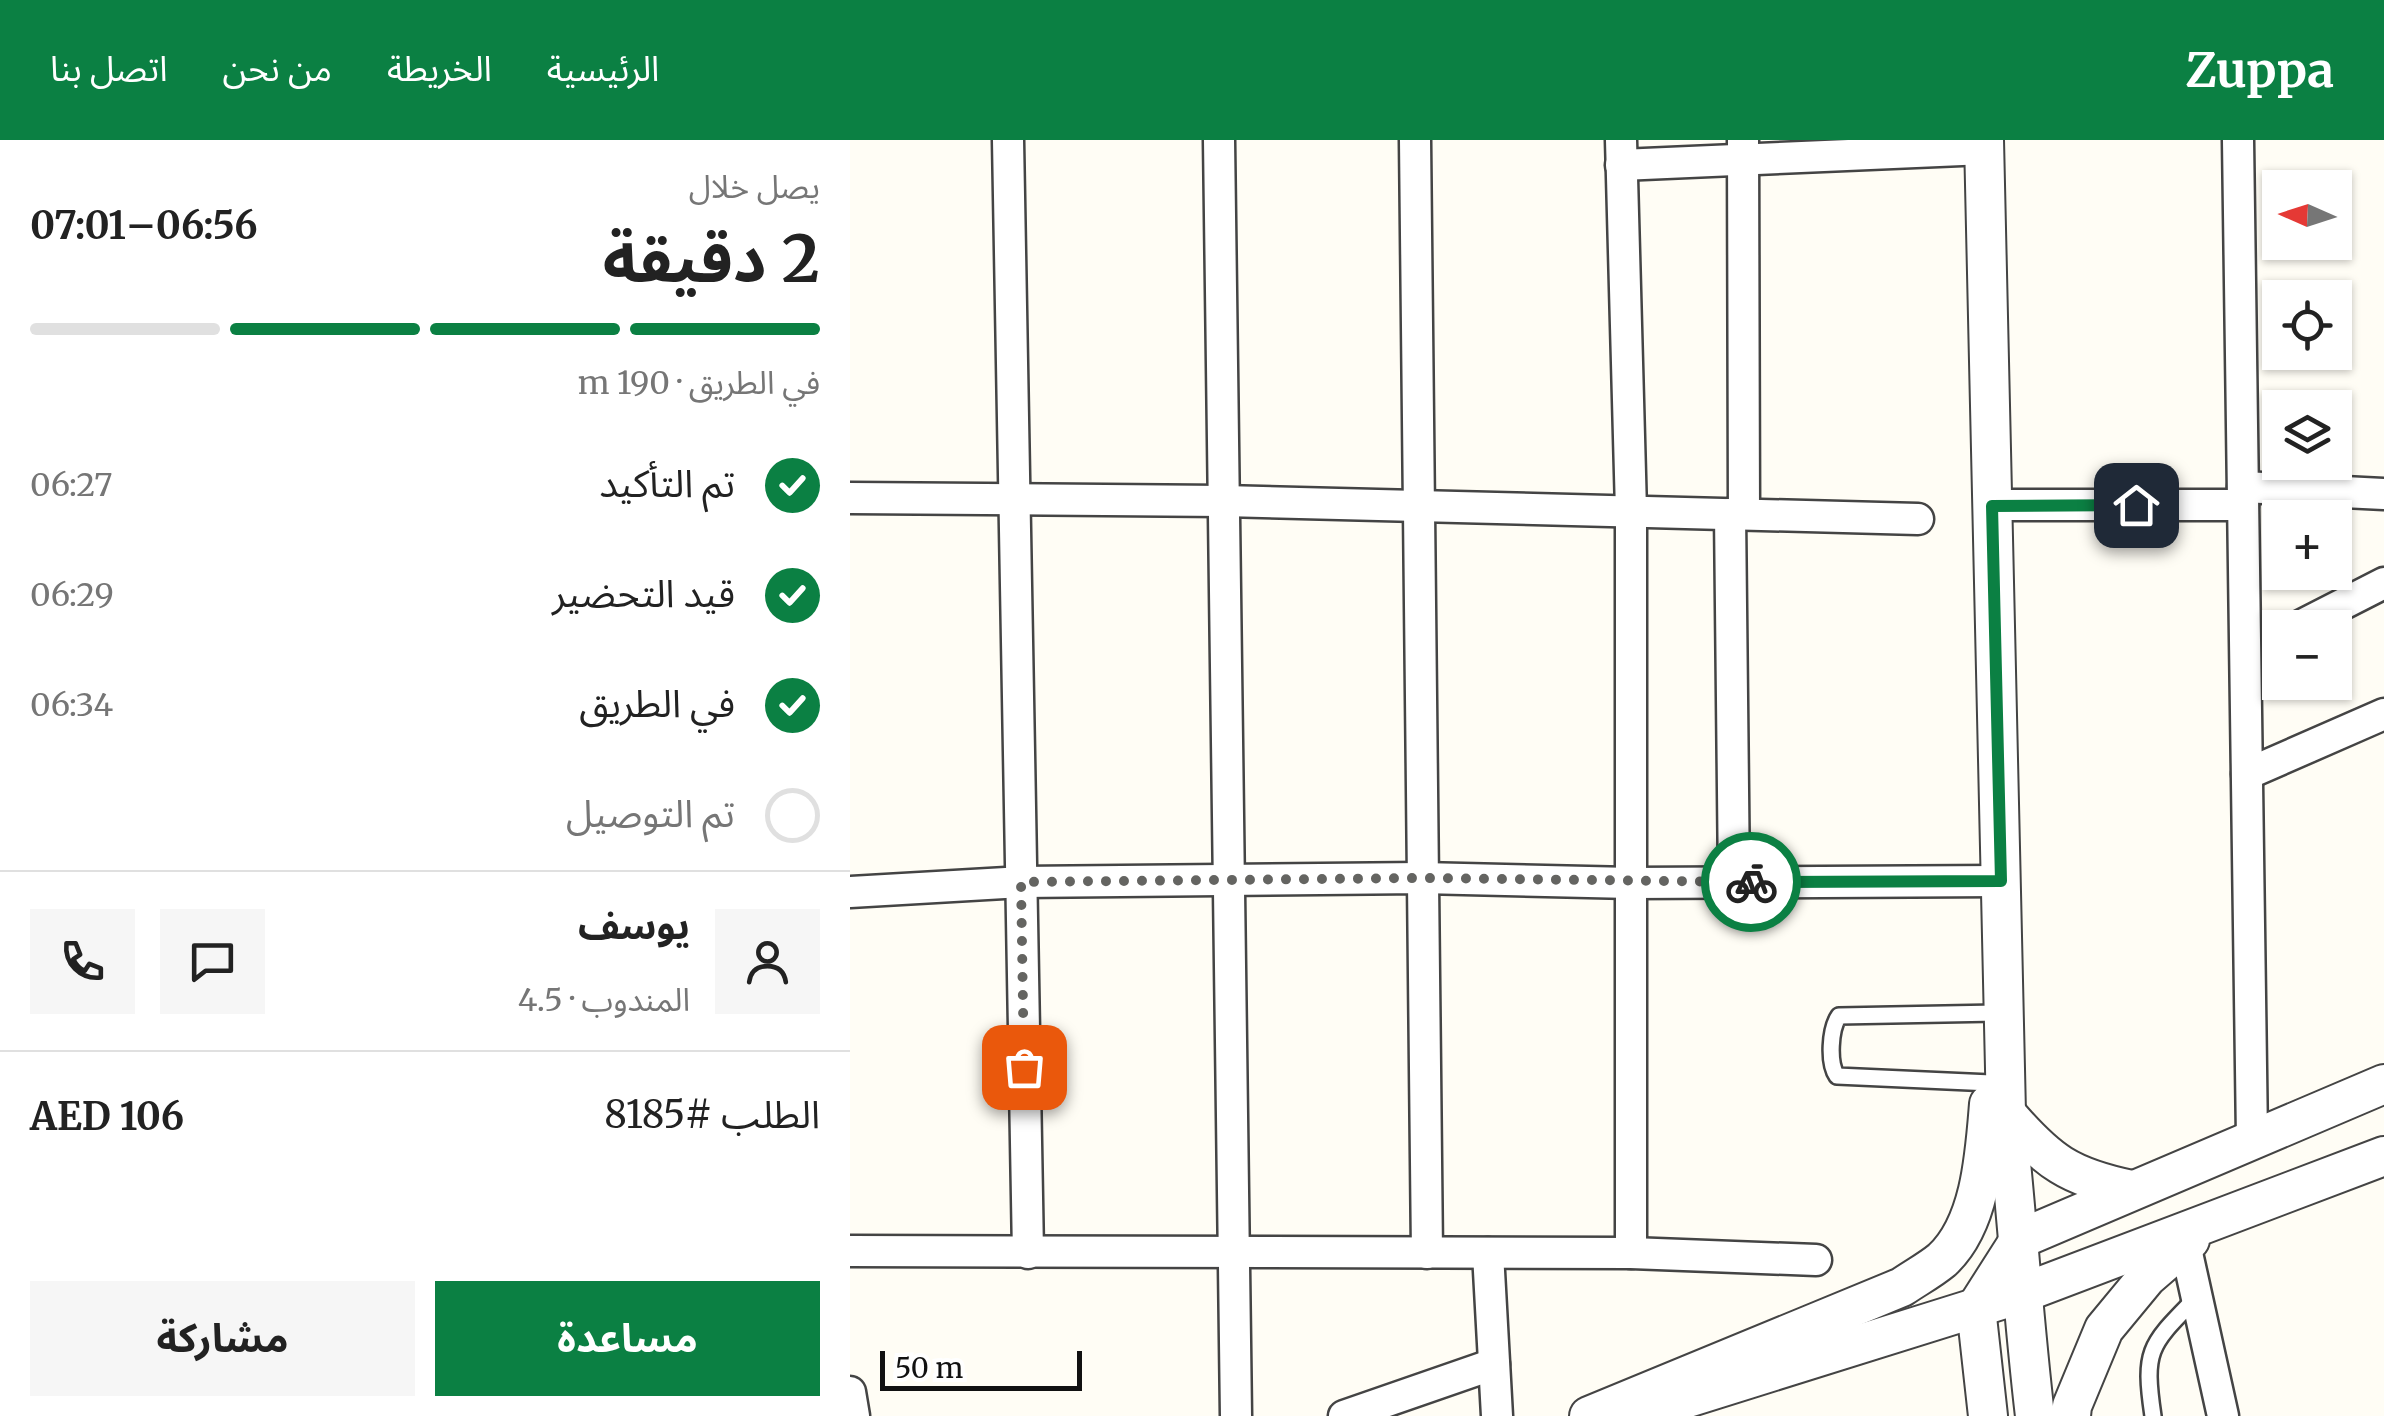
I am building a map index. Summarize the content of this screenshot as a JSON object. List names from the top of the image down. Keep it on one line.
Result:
{"scale_bar":"50 m","north":"left","page":{"header":"Zuppa","nav":["الرئيسية","الخريطة","من نحن","اتصل بنا"],"heading":["2 دقيقة","يصل خلال","06:56–07:01"],"panel":["يوسف","المندوب · 4.5","الطلب #8185","AED 106"],"map_buttons":["+","−"],"bar":"في الطريق · 190 m","list":[["تم التأكيد","06:27"],["قيد التحضير","06:29"],["في الطريق","06:34"],"تم التوصيل"],"buttons":["مساعدة","مشاركة"],"scale":"50 m"}}
